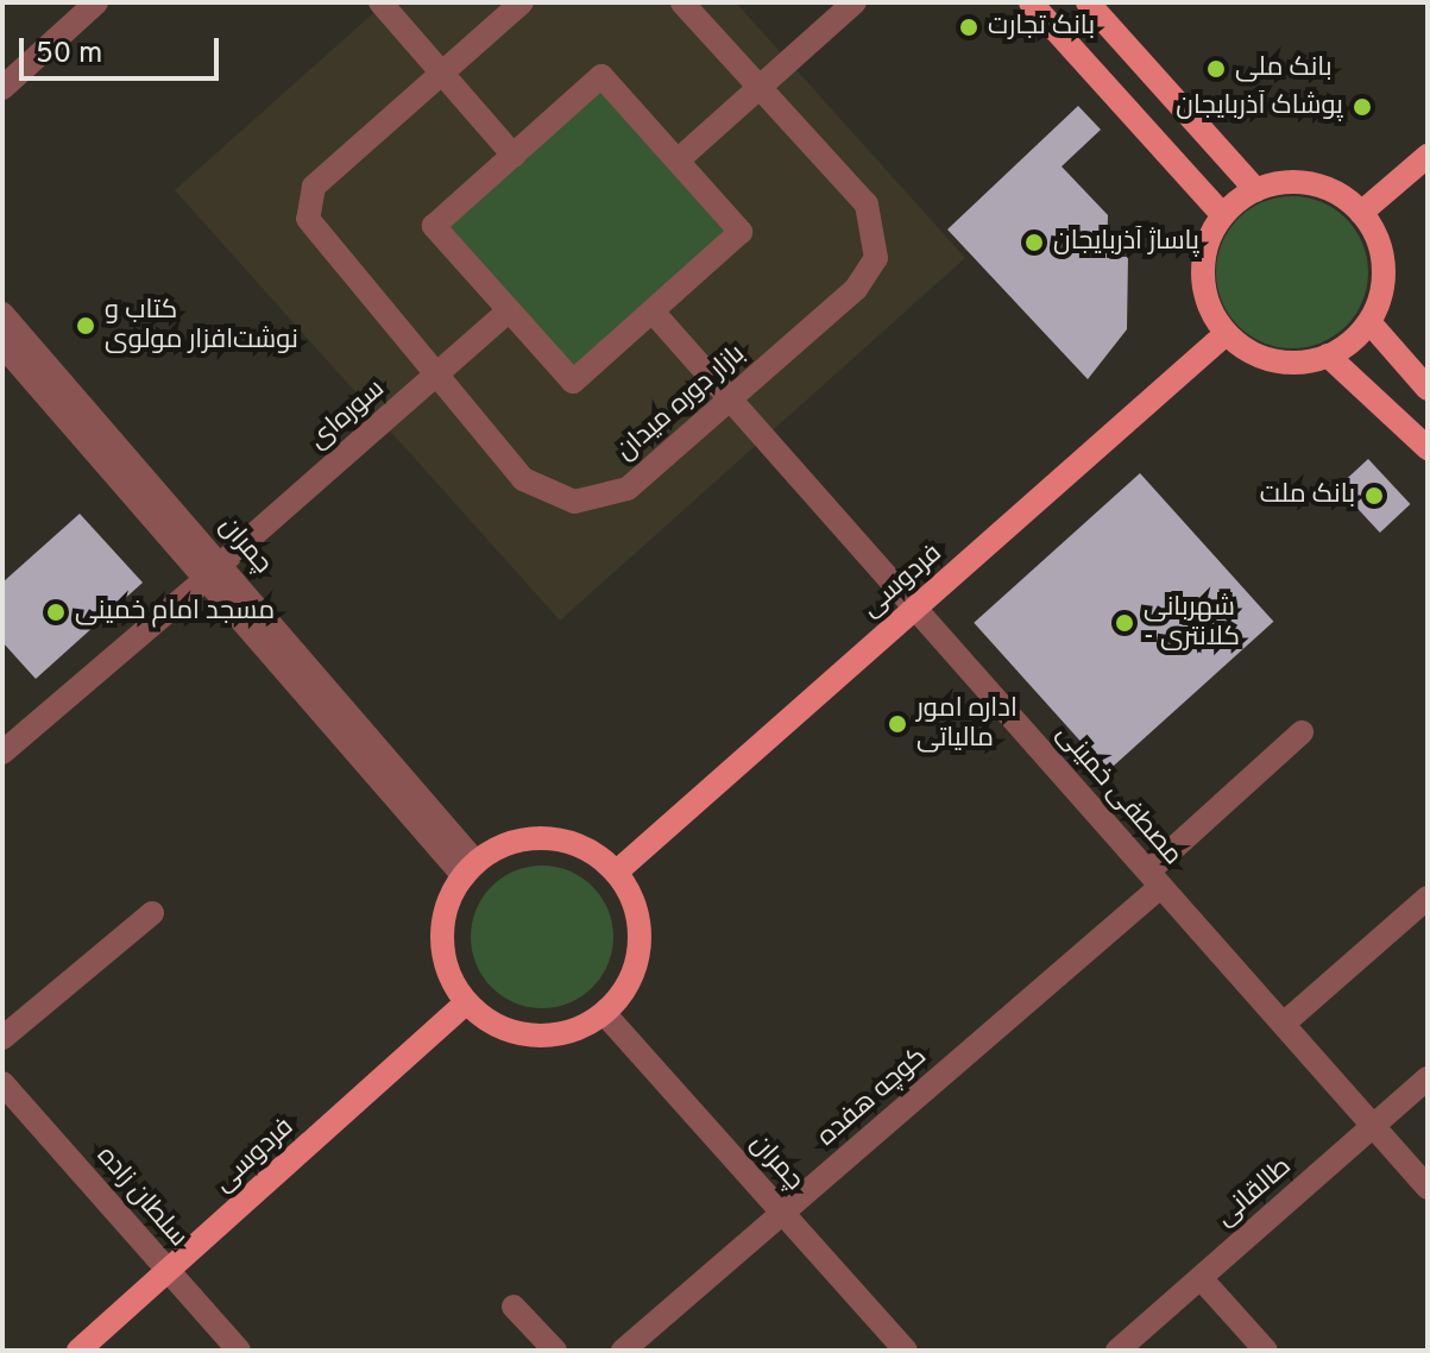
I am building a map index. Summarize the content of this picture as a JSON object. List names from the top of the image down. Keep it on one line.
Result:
{"streets":{"main road":["فردوسی"],"street":["بازار دوره میدان","سوره‌ای","چمران","مصطفی خمینی","کوچه هفده","طالقانی","سلطان زاده"]},"crossings":[["بازار دوره میدان","سوره‌ای"],["بازار دوره میدان","مصطفی خمینی"],["سوره‌ای","چمران"],["چمران","فردوسی"],["چمران","کوچه هفده"],["فردوسی","مصطفی خمینی"],["فردوسی","سلطان زاده"],["مصطفی خمینی","کوچه هفده"],["مصطفی خمینی","طالقانی"]],"places":["بانک تجارت","بانک ملی","پوشاک آذربایجان","پاساژ آذربایجان","کتاب و نوشت‌افزار مولوی","بانک ملت","مسجد امام خمینی","شهربانی - کلانتری","اداره امور مالیاتی"],"scale_bar":"50 m"}
